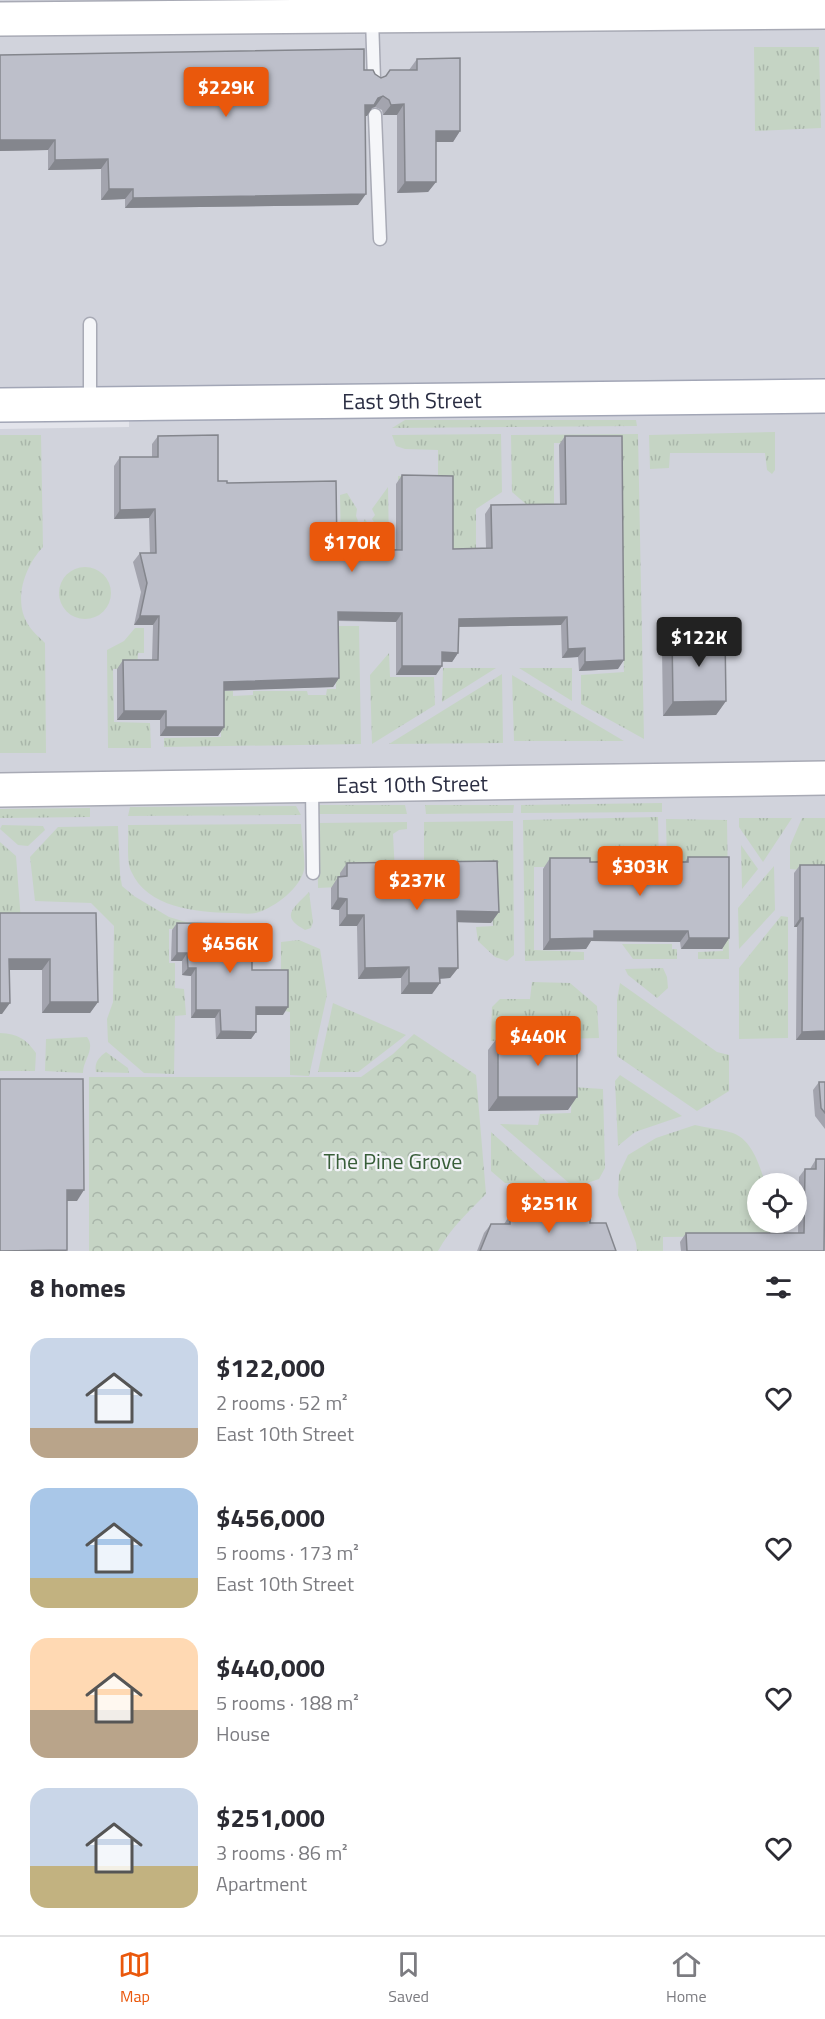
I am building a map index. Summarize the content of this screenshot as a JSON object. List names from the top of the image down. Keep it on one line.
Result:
{"streets":{"main road":["East 9th Street","East 10th Street"]},"parks":["The Pine Grove"],"page":{"price":["$229K","$170K","$122K","$303K","$237K","$456K","$440K","$251K"],"heading":"8 homes","list":[{"name":"$122,000","note":"2 rooms · 52 m² · East 10th Street"},{"name":"$456,000","note":"5 rooms · 173 m² · East 10th Street"},{"name":"$440,000","note":"5 rooms · 188 m² · House"},{"name":"$251,000","note":"3 rooms · 86 m² · Apartment"}],"tabs":["Map","Saved","Home"]}}
